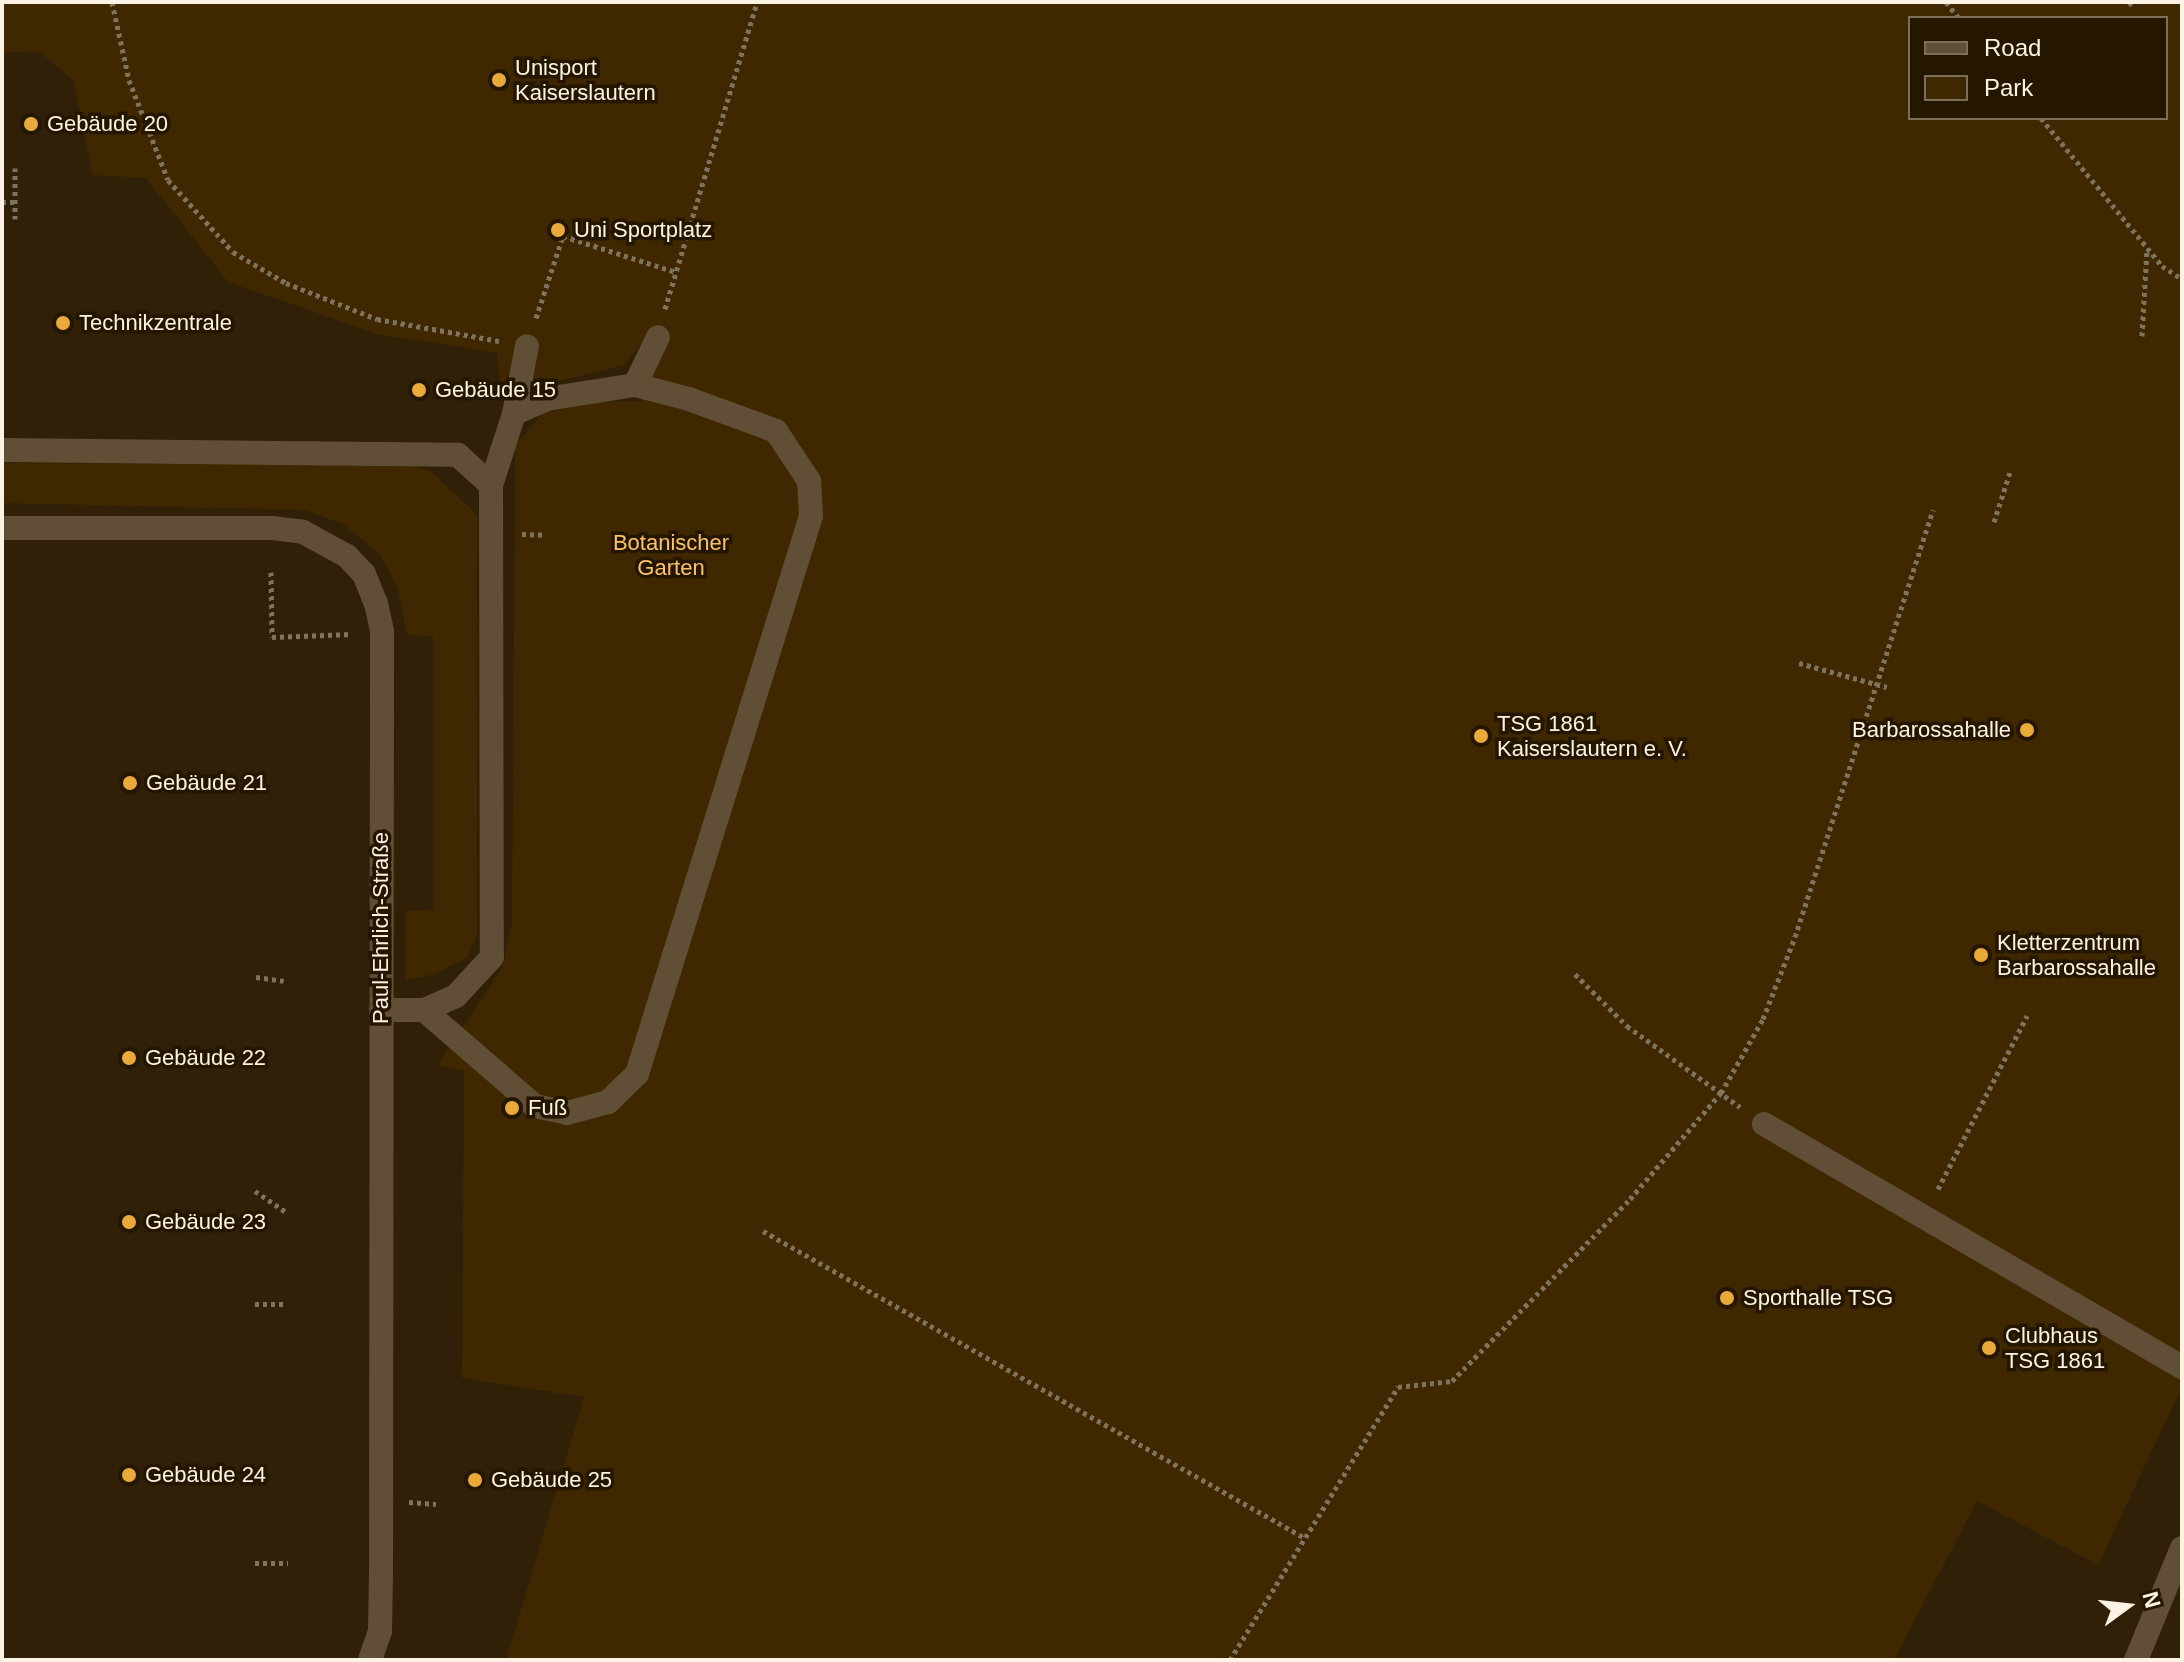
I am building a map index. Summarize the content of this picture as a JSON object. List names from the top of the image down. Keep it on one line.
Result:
{"streets":{"street":["Paul-Ehrlich-Straße"]},"parks":["Botanischer Garten"],"places":["Unisport Kaiserslautern","Gebäude 20","Uni Sportplatz","Technikzentrale","Gebäude 15","Barbarossahalle","TSG 1861 Kaiserslautern e. V.","Gebäude 21","Kletterzentrum Barbarossahalle","Gebäude 22","Fuß","Gebäude 23","Sporthalle TSG","Clubhaus TSG 1861","Gebäude 24","Gebäude 25"],"legend":["Road","Park"],"north":"right"}
